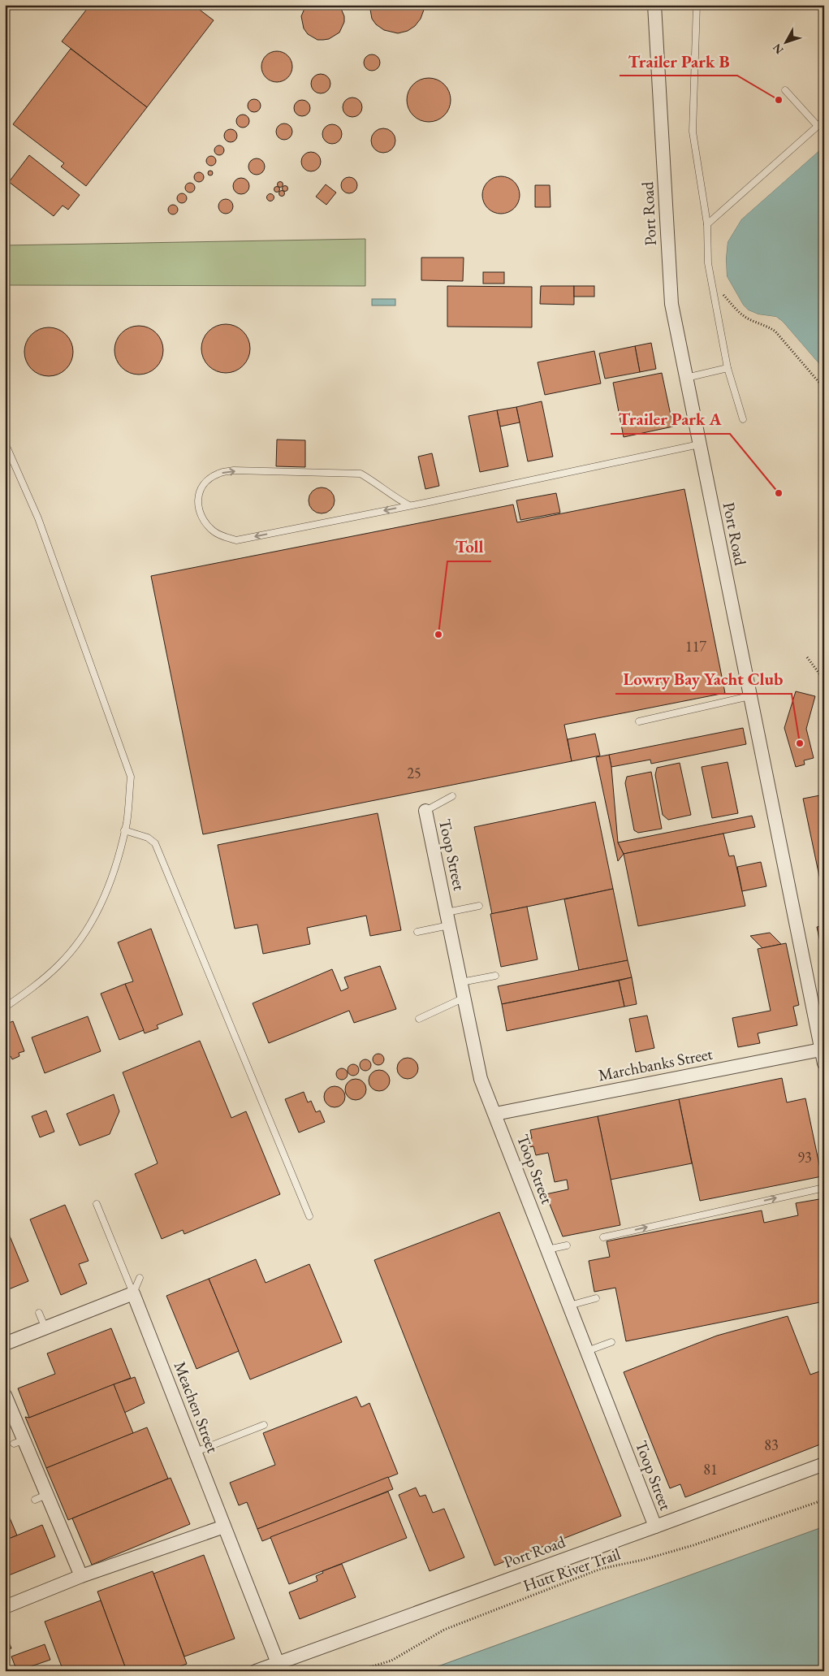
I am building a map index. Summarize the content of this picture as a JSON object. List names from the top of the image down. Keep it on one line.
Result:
{"streets":{"street":["Port Road","Toop Street","Marchbanks Street","Meachen Street"],"path":["Hutt River Trail"]},"crossings":[["Port Road","Toop Street"],["Port Road","Marchbanks Street"],["Port Road","Meachen Street"],["Toop Street","Marchbanks Street"]],"places":["Trailer Park B","Trailer Park A","Toll","Lowry Bay Yacht Club"],"house_numbers":["117","25","93","83","81"],"north":"bottom left"}
